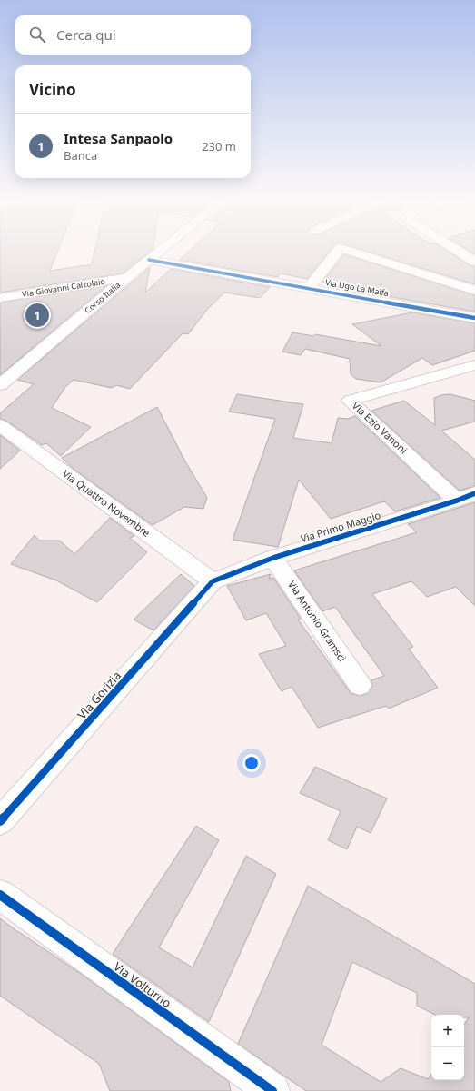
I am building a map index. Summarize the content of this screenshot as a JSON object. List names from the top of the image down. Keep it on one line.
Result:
{"streets":{"street":["Via Giovanni Calzolaio","Via Ugo La Malfa","Corso Italia","Via Ezio Vanoni","Via Quattro Novembre","Via Primo Maggio","Via Antonio Gramsci","Via Gorizia","Via Volturno"]},"crossings":[["Via Giovanni Calzolaio","Corso Italia"],["Via Ugo La Malfa","Corso Italia"],["Via Ezio Vanoni","Via Primo Maggio"],["Via Quattro Novembre","Via Primo Maggio"],["Via Quattro Novembre","Via Gorizia"],["Via Primo Maggio","Via Antonio Gramsci"],["Via Primo Maggio","Via Gorizia"]],"page":{"search":"Cerca qui","heading":"Vicino","list":[{"mark":"1","name":"Intesa Sanpaolo","note":"Banca","value":"230 m"}],"pins":"1","map_buttons":["+","−"]}}
